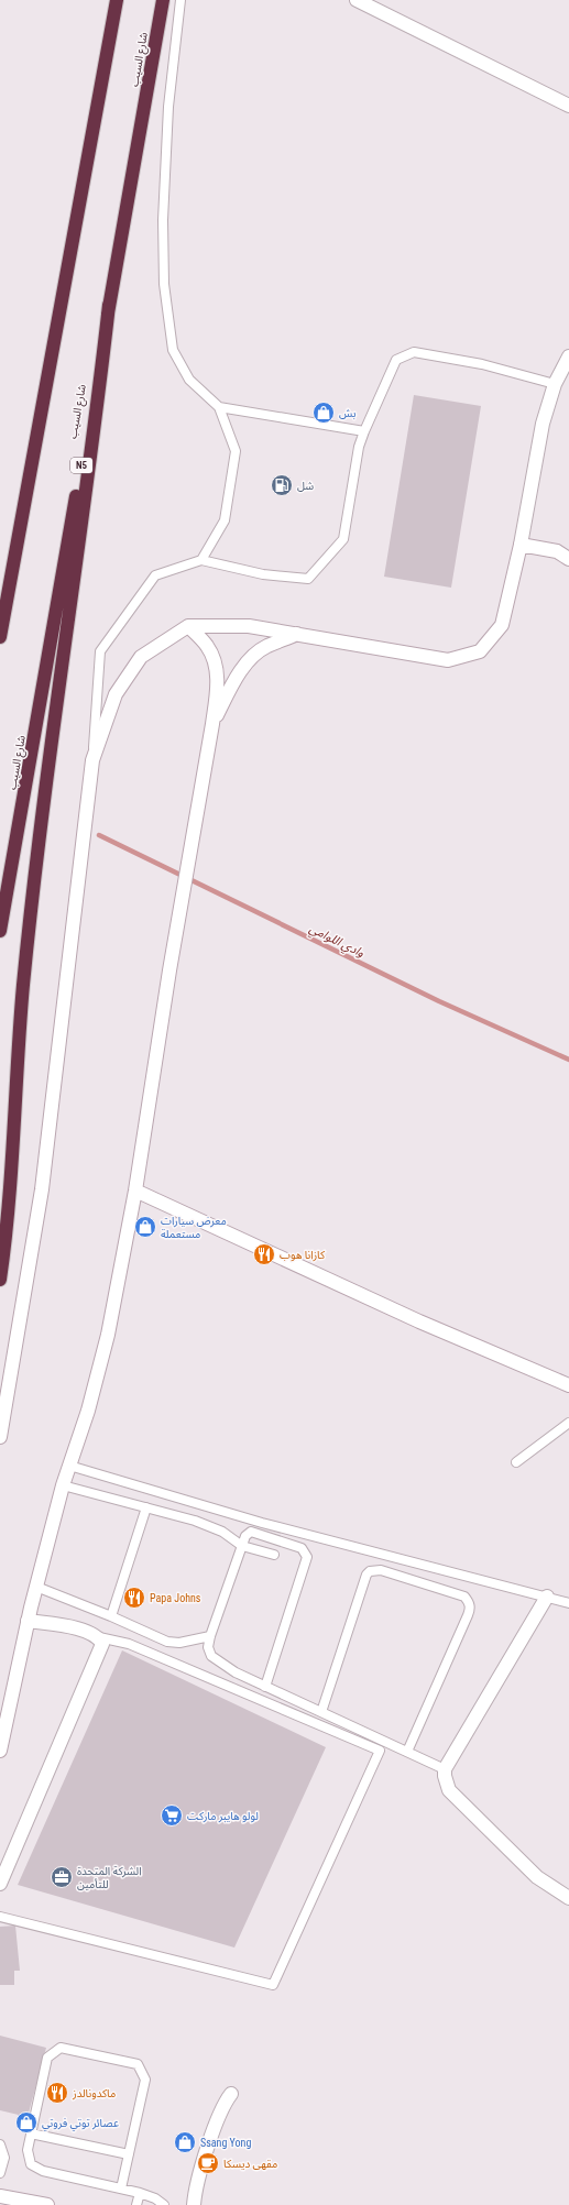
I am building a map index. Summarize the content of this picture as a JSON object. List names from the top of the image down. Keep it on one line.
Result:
{"streets":{"highway":["شارع السيب","N5"]},"water":["وادي اللوامي"],"places":{"shop":["بش","معرض سيارات مستعملة","عصائر توتي فروتي","Ssang Yong"],"fuel station":["شل"],"restaurant":["كازانا هوب","Papa Johns","ماكدونالدز"],"supermarket":["لولو هايبر ماركت"],"office":["الشركة المتحدة للتأمين"],"cafe":["مقهى ديسكا"]}}
